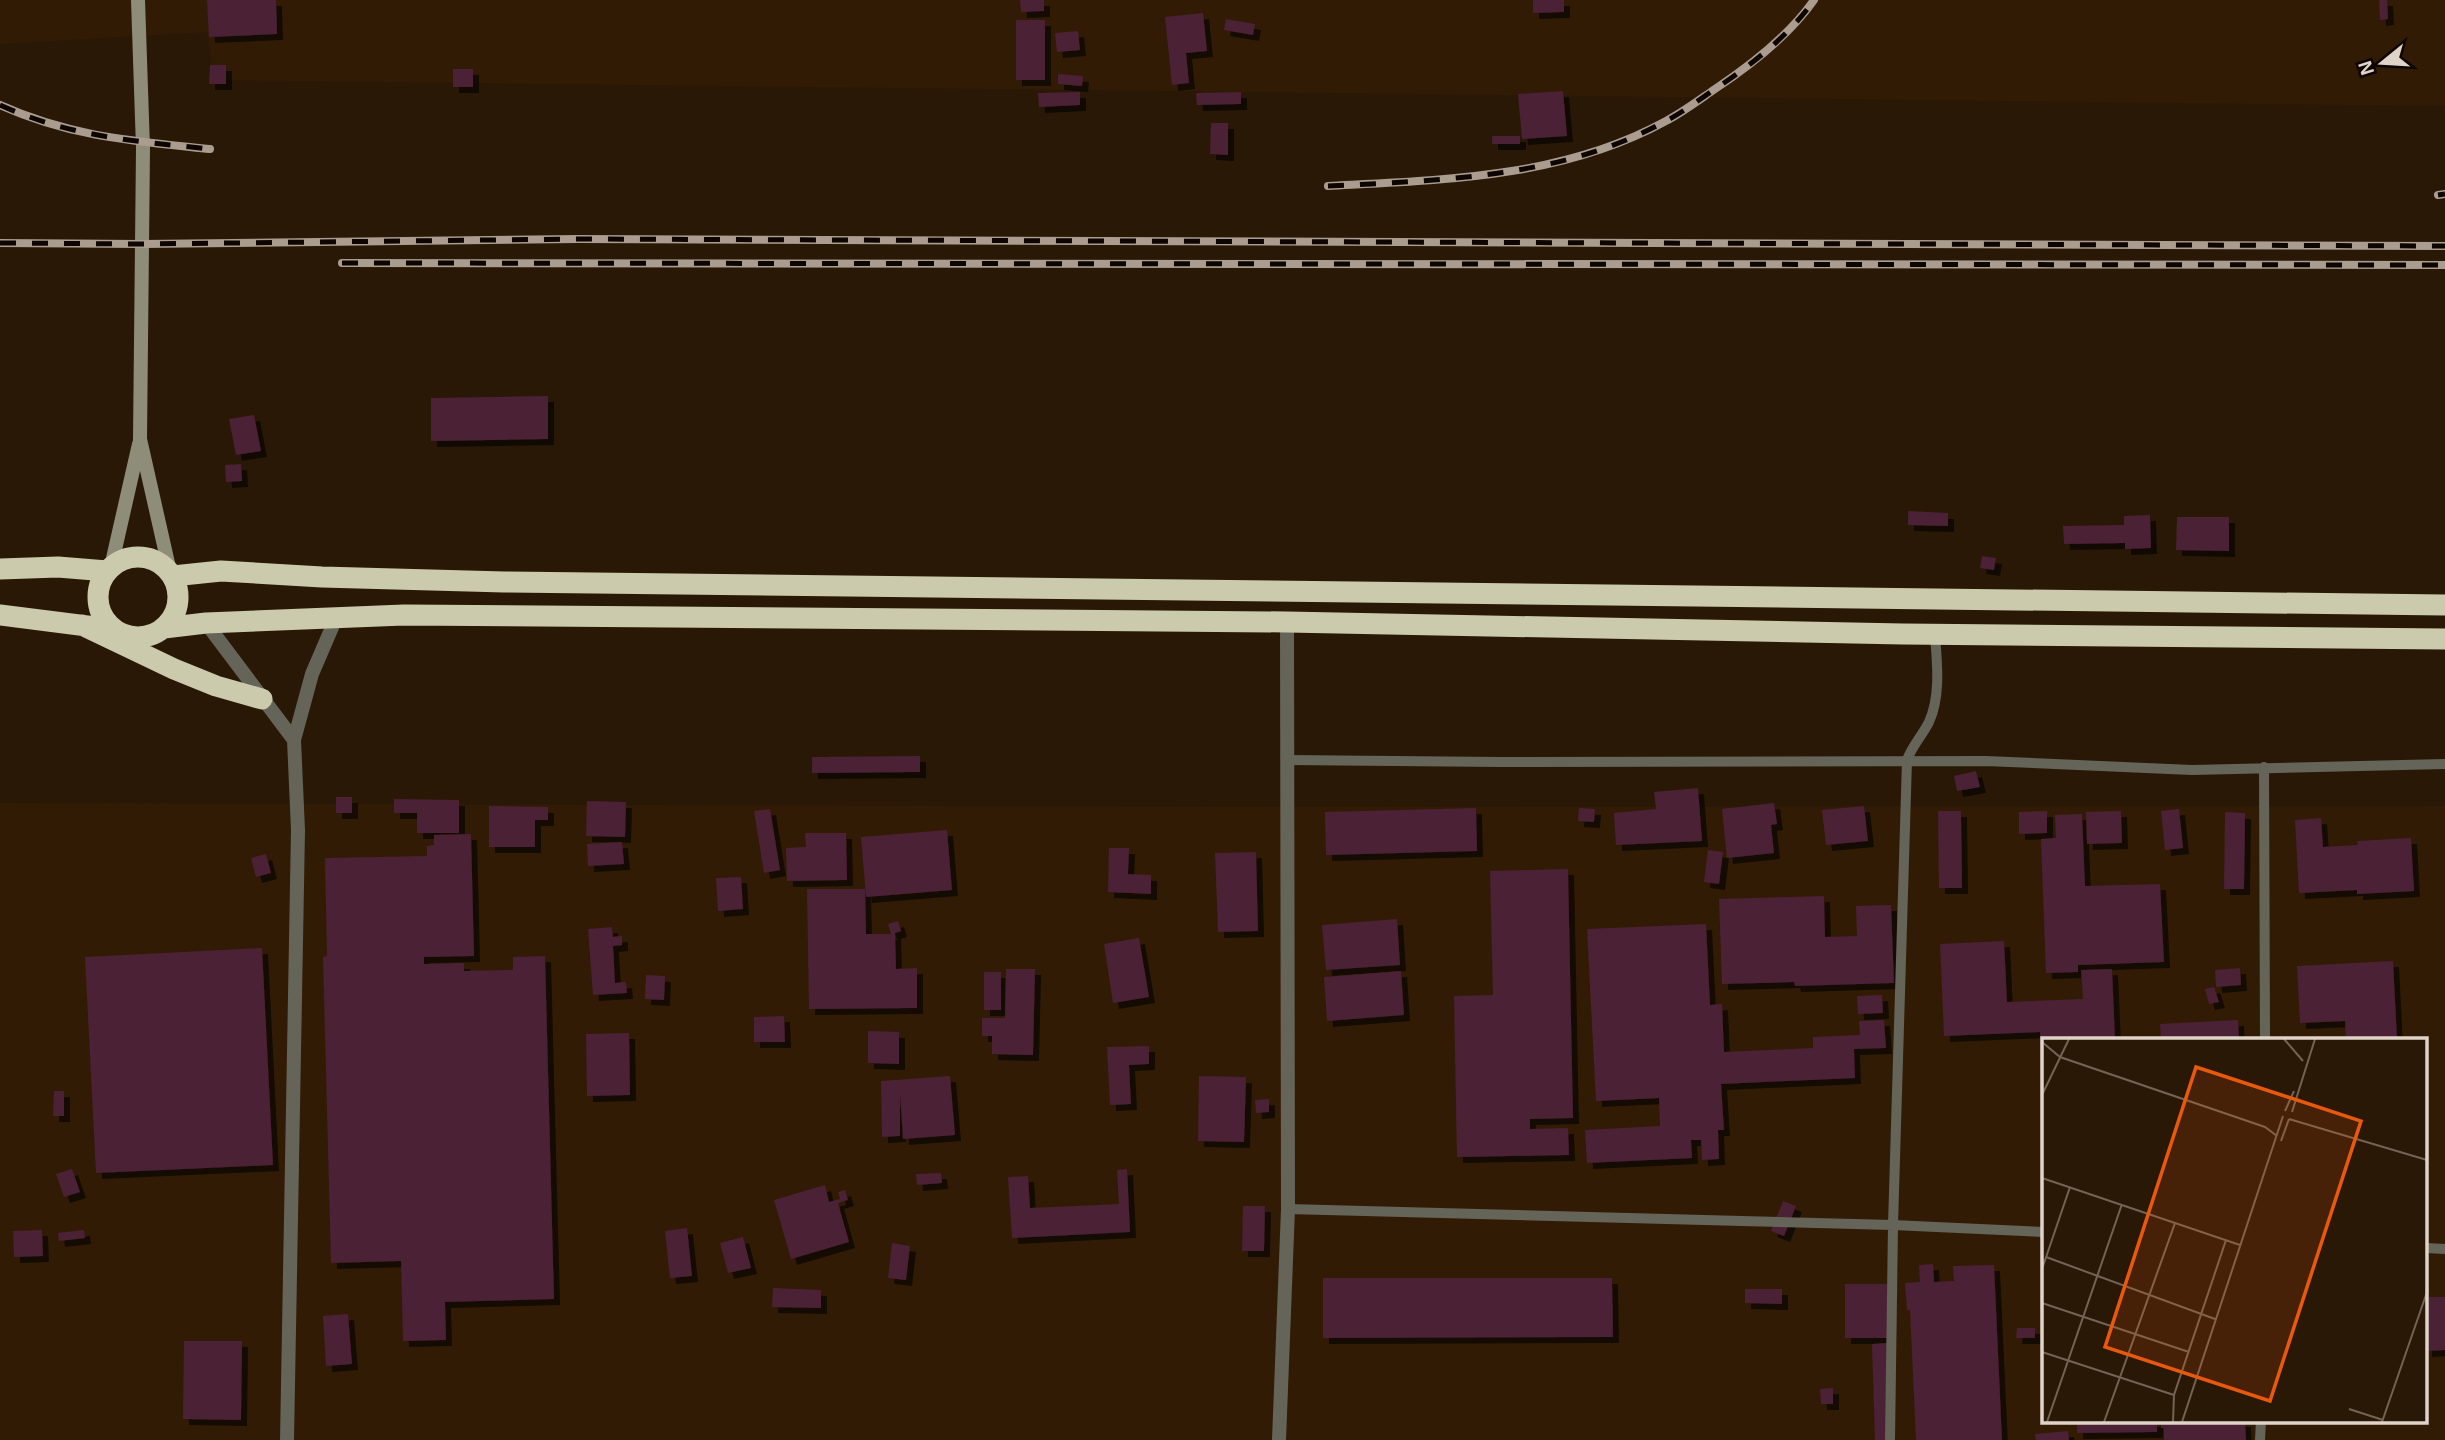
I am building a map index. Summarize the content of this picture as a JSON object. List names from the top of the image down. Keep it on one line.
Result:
{"north":"left"}
